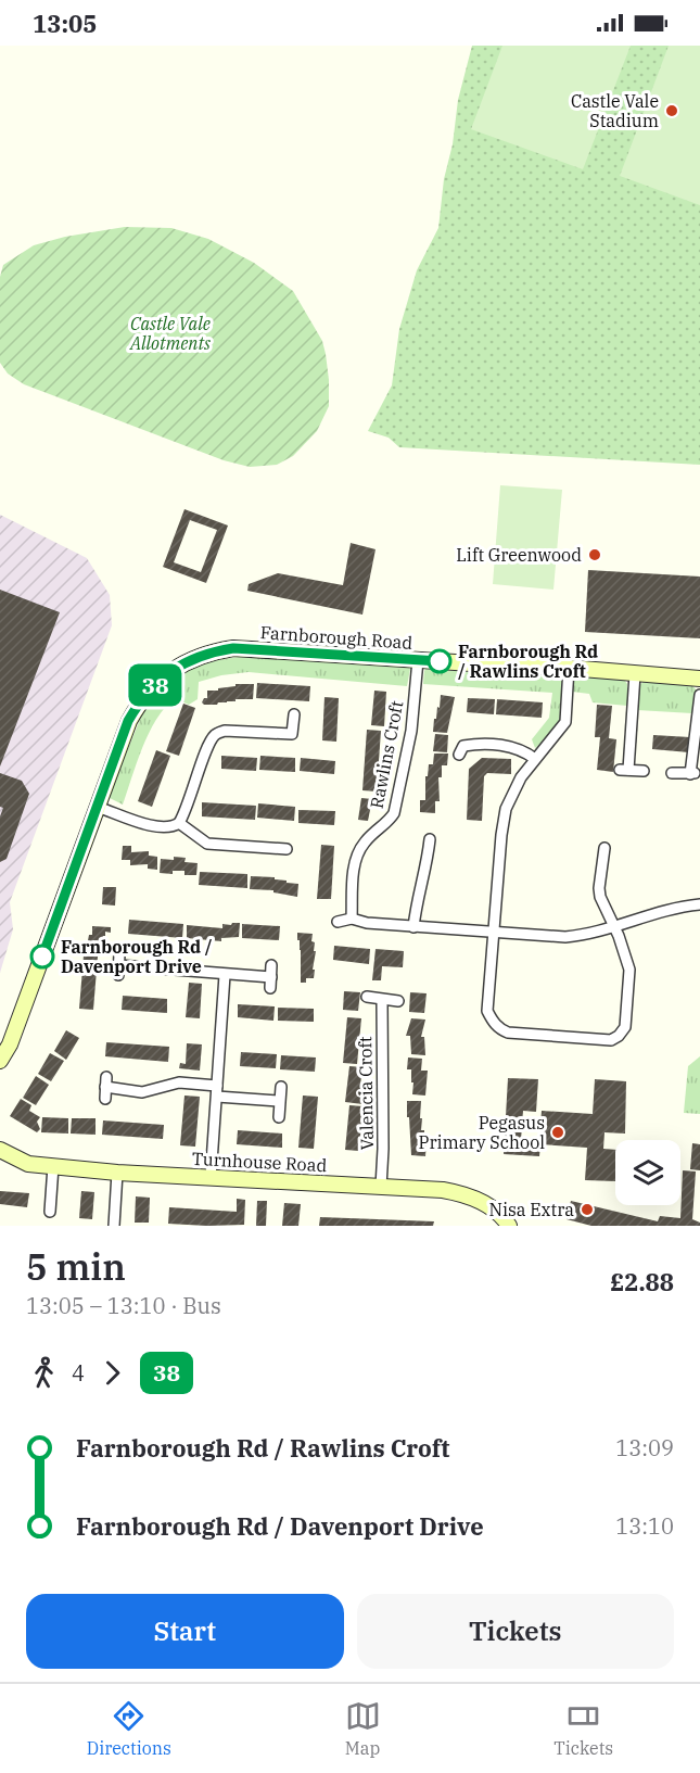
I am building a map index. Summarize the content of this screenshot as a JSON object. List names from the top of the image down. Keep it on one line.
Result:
{"streets":{"street":["Farnborough Road","Rawlins Croft","Valencia Croft","Turnhouse Road"]},"crossings":[["Farnborough Road","Rawlins Croft"],["Valencia Croft","Turnhouse Road"]],"parks":["Castle Vale Allotments"],"places":["Castle Vale Stadium","Lift Greenwood","Farnborough Rd / Rawlins Croft","Farnborough Rd / Davenport Drive","Pegasus Primary School","Nisa Extra"],"lines":["bus line 38"],"page":{"status":"13:05","on_map":"38","heading":["5 min","13:05 – 13:10 · Bus","£2.88"],"legs":["4","38"],"list":[{"name":"Farnborough Rd / Rawlins Croft","value":"13:09"},{"name":"Farnborough Rd / Davenport Drive","value":"13:10"}],"buttons":["Start","Tickets"],"tabs":["Directions","Map","Tickets"]}}
